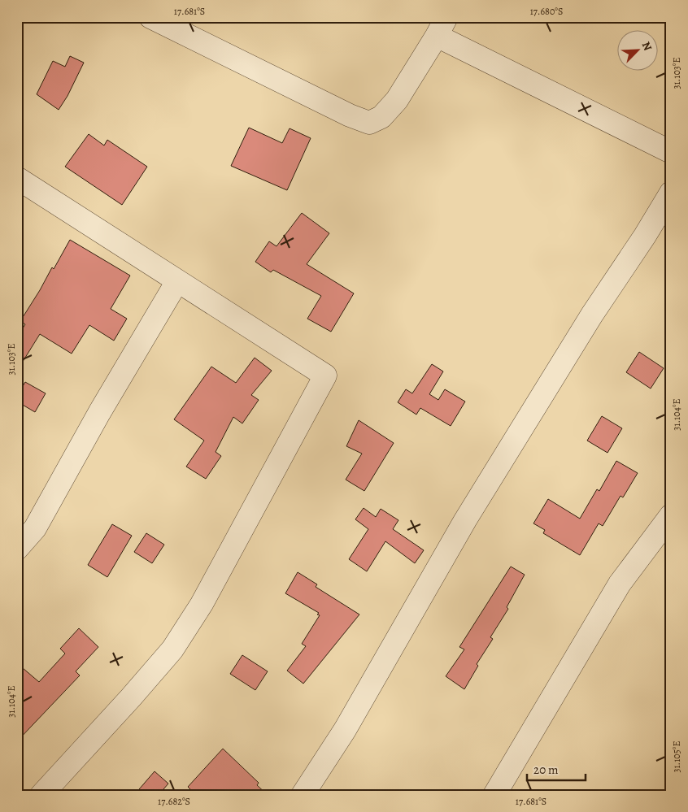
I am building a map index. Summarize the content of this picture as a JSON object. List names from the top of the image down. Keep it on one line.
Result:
{"scale_bar":"20 m","north":"top right","coordinates":["17.681°S","17.680°S","31.103°E","31.104°E","31.105°E","17.682°S"]}
